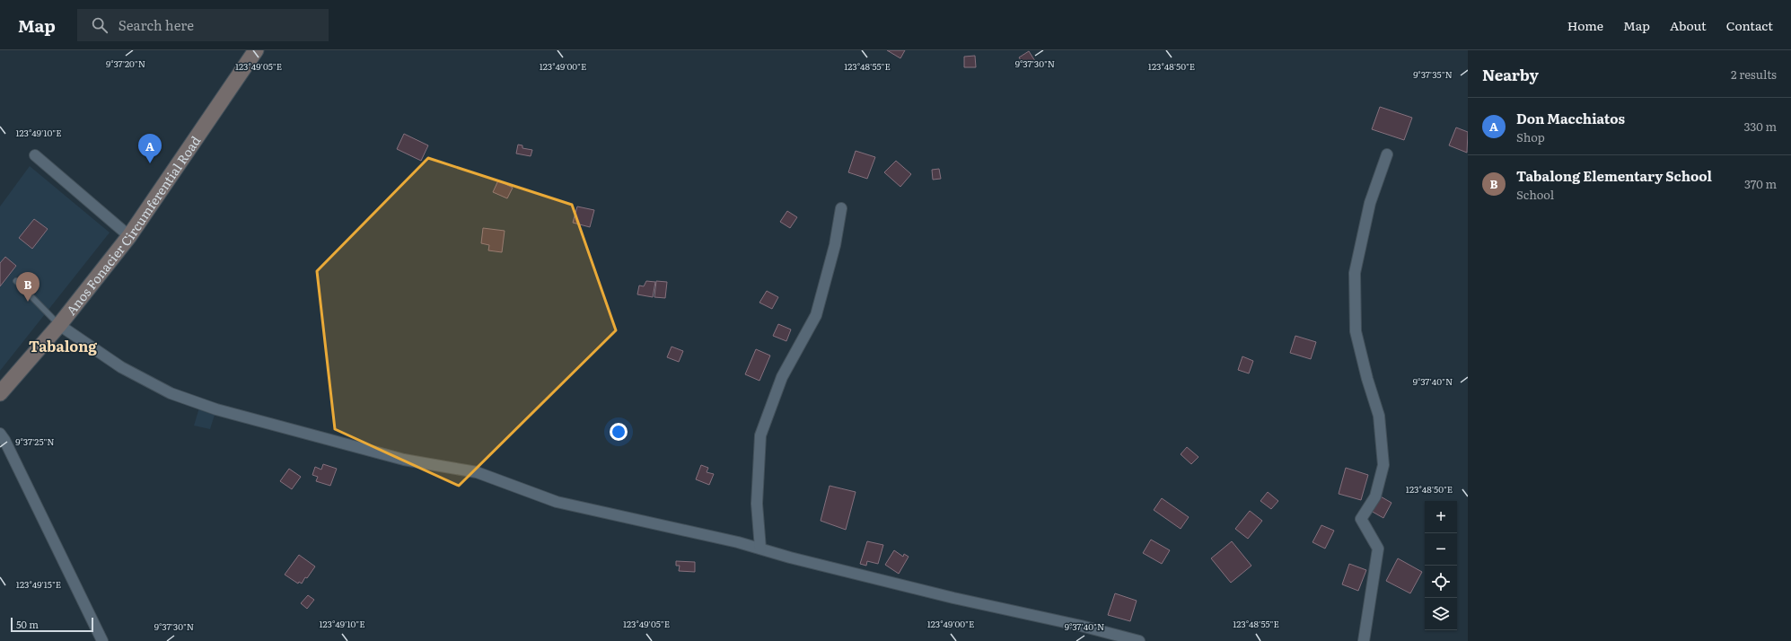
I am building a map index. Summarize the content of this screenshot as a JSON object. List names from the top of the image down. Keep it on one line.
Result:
{"streets":{"main road":["Anos Fonacier Circumferential Road"]},"districts":["Tabalong"],"scale_bar":"50 m","page":{"header":"Map","search":"Search here","nav":["Home","Map","About","Contact"],"heading":["Nearby","2 results"],"list":[{"mark":"A","name":"Don Macchiatos","note":"Shop","value":"330 m"},{"mark":"B","name":"Tabalong Elementary School","note":"School","value":"370 m"}],"pins":["A","B"],"map_buttons":["+","−"],"scale":"50 m"},"coordinates":["9°37'20\"N","9°37'30\"N","123°49'05\"E","123°49'00\"E","123°48'55\"E","123°48'50\"E","9°37'35\"N","123°49'10\"E","9°37'40\"N","9°37'25\"N","123°49'15\"E"]}
